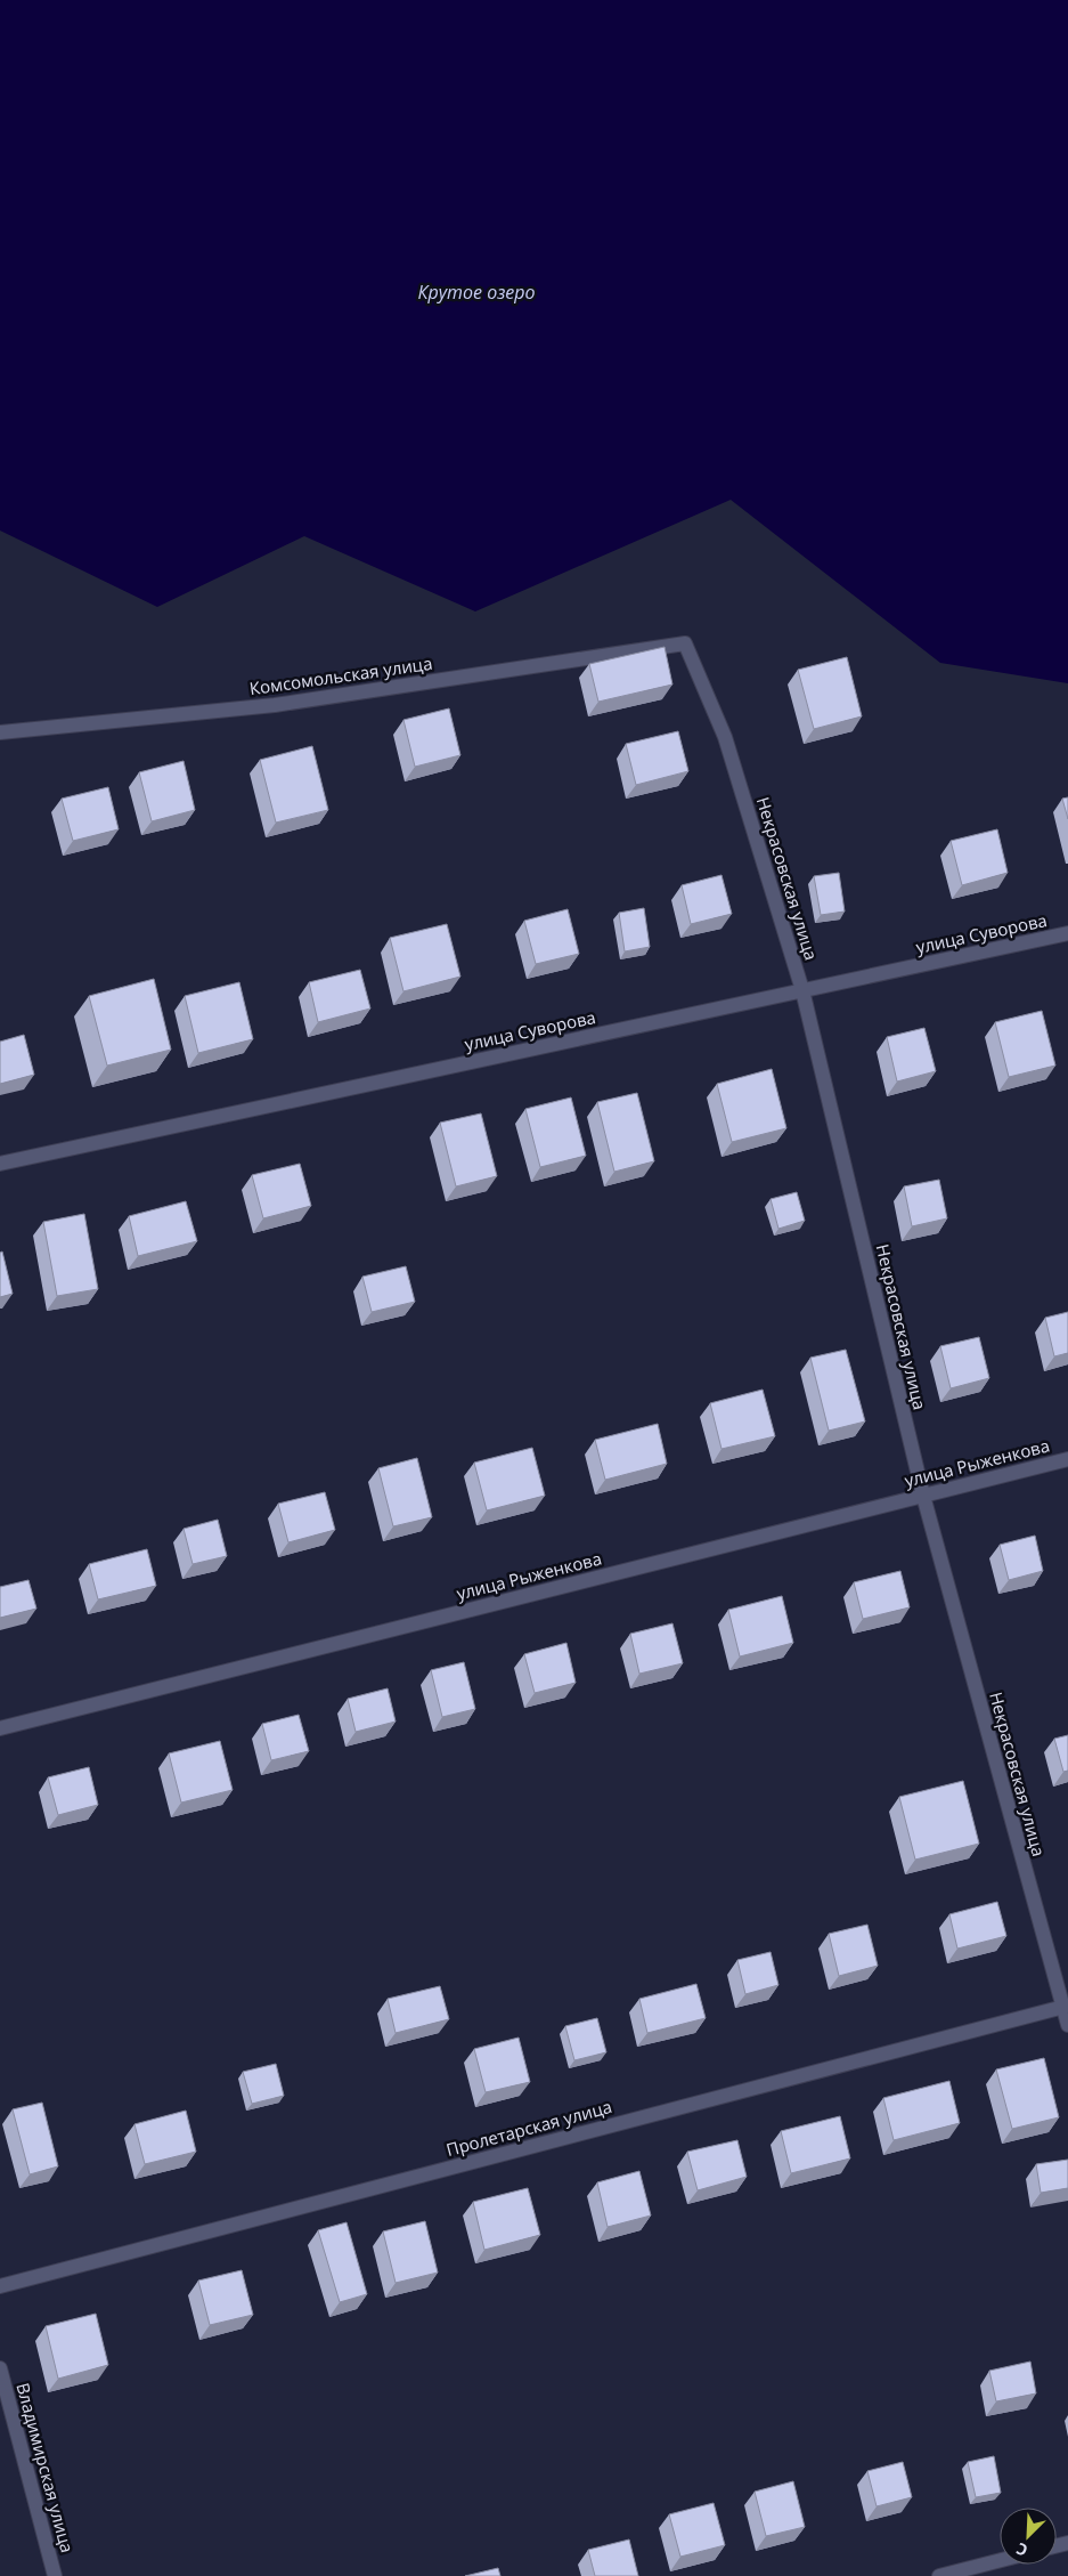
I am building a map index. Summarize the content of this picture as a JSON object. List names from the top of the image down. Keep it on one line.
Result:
{"streets":{"street":["Комсомольская улица","Некрасовская улица","улица Суворова","улица Рыженкова","Пролетарская улица","Владимирская улица"]},"crossings":[["Комсомольская улица","Некрасовская улица"],["Некрасовская улица","улица Суворова"],["Некрасовская улица","улица Рыженкова"],["Некрасовская улица","Пролетарская улица"]],"water":["Крутое озеро"],"north":"bottom left"}
